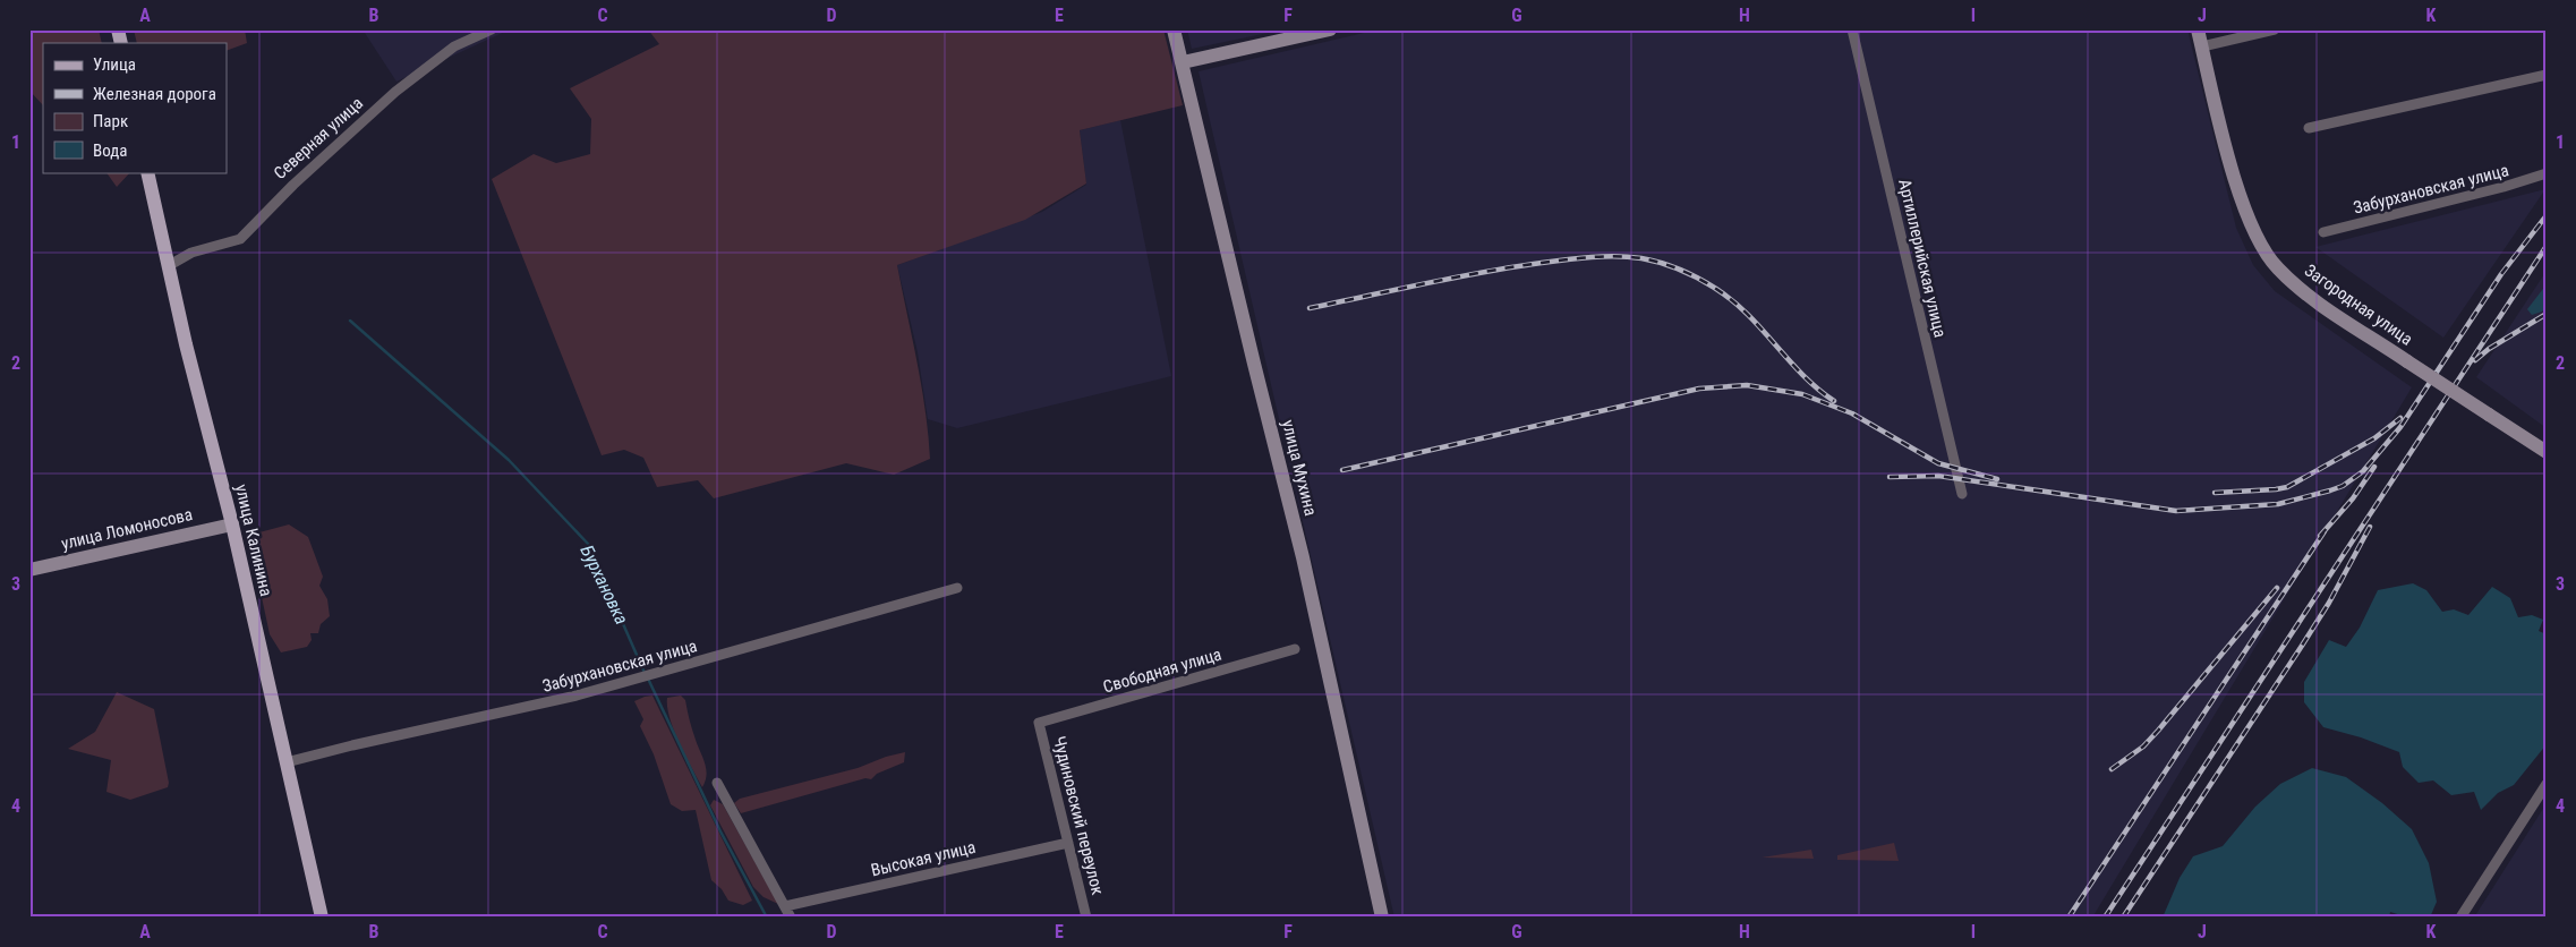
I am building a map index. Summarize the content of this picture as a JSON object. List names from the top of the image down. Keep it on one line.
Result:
{"streets":{"main road":["Загородная улица","улица Мухина","улица Ломоносова","улица Калинина"],"street":["Северная улица","Забурхановская улица","Артиллерийская улица","Свободная улица","Чудиновский переулок","Высокая улица"]},"crossings":[["Северная улица","улица Калинина"],["Забурхановская улица","улица Калинина"],["улица Ломоносова","улица Калинина"],["Свободная улица","Чудиновский переулок"],["Чудиновский переулок","Высокая улица"]],"water":["Бурхановка"],"legend":["Улица","Железная дорога","Парк","Вода"],"grid":{"columns":["A","B","C","D","E","F","G","H","I","J","K"],"rows":["1","2","3","4"]}}
